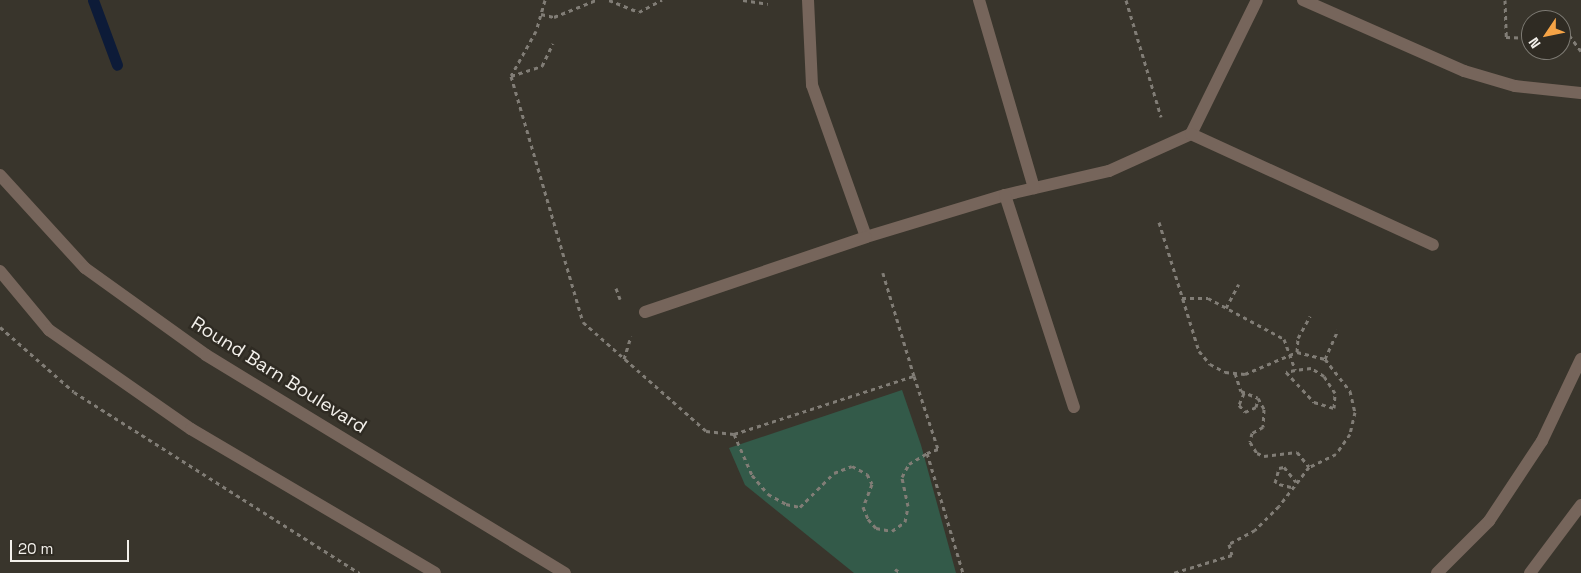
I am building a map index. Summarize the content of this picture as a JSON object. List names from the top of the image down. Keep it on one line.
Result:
{"streets":{"street":["Round Barn Boulevard"]},"scale_bar":"20 m","north":"bottom left"}
